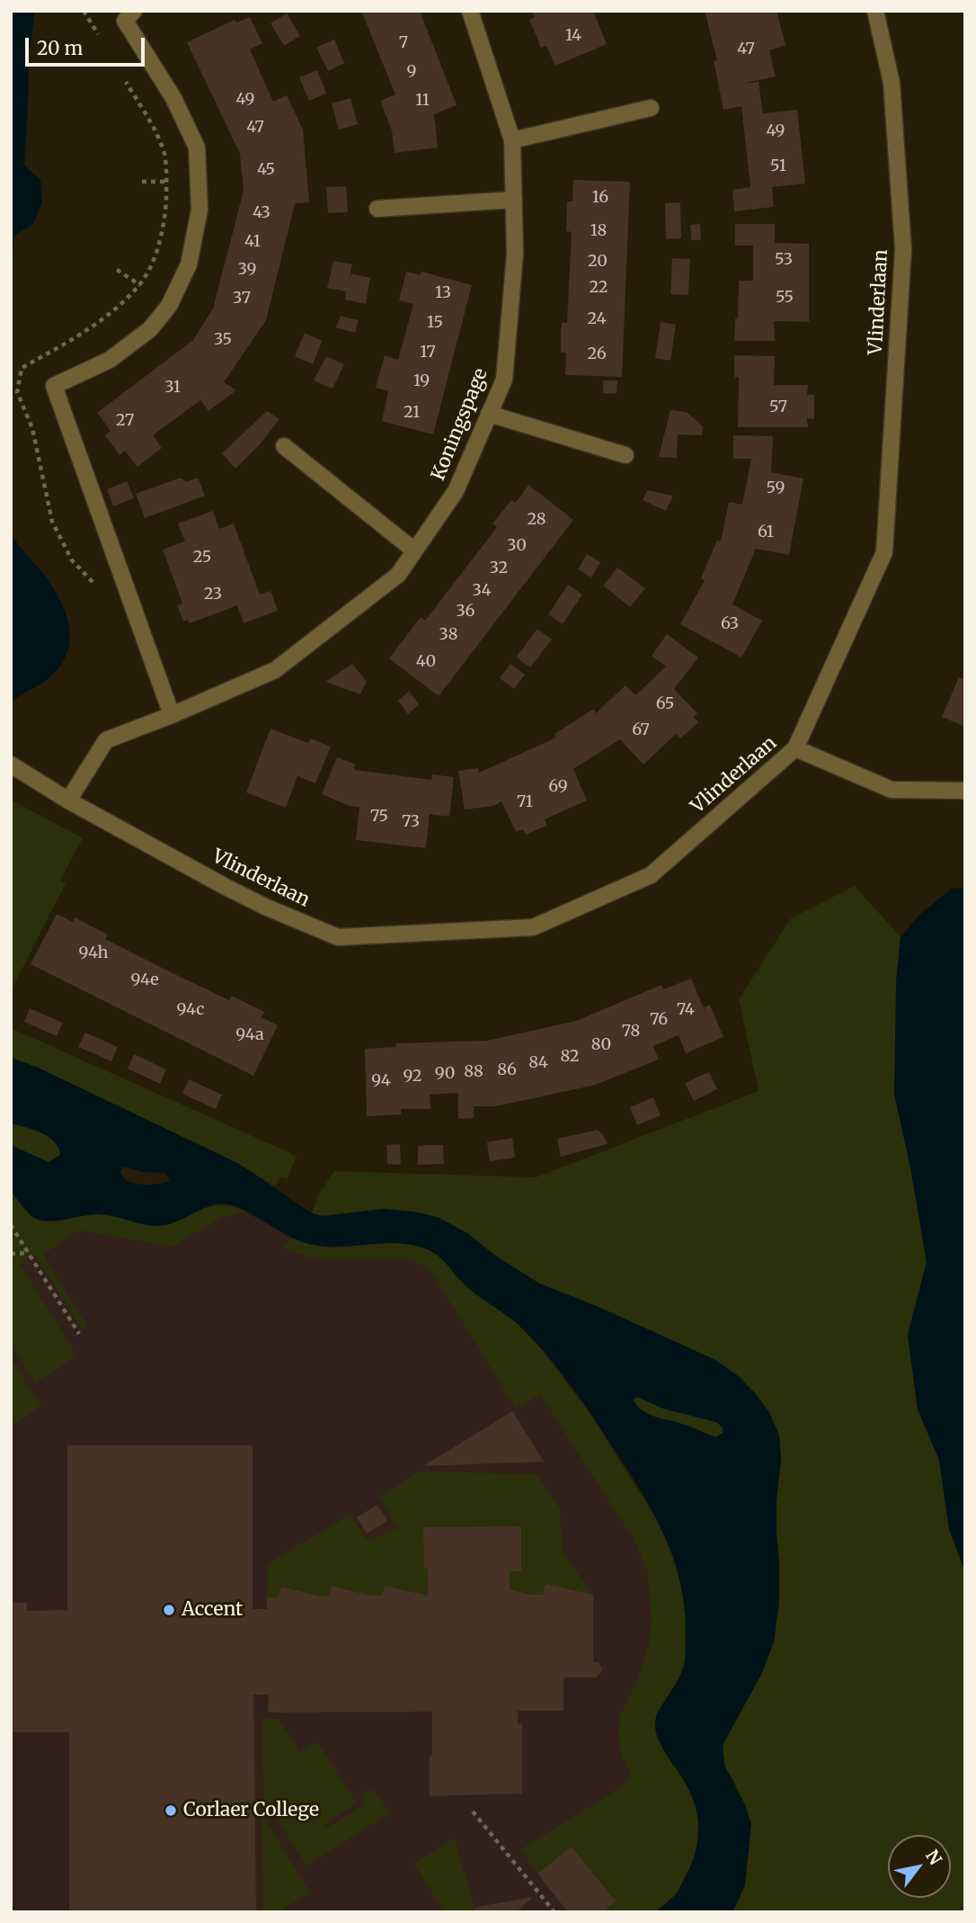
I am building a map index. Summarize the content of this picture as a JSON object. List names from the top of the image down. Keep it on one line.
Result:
{"streets":{"street":["Vlinderlaan","Koningspage"]},"crossings":[["Vlinderlaan","Koningspage"]],"places":["Accent","Corlaer College"],"house_numbers":["14","7","47","9","49","11","47","49","51","45","16","43","18","41","53","20","39","22","13","55","37","24","15","35","17","26","19","31","57","21","27","59","28","61","30","25","32","34","23","36","63","38","40","65","67","69","71","75","73","94h","94e","94c","74","76","78","94a","80","82","84","86","88","90","92","94"],"scale_bar":"20 m","north":"top right"}
